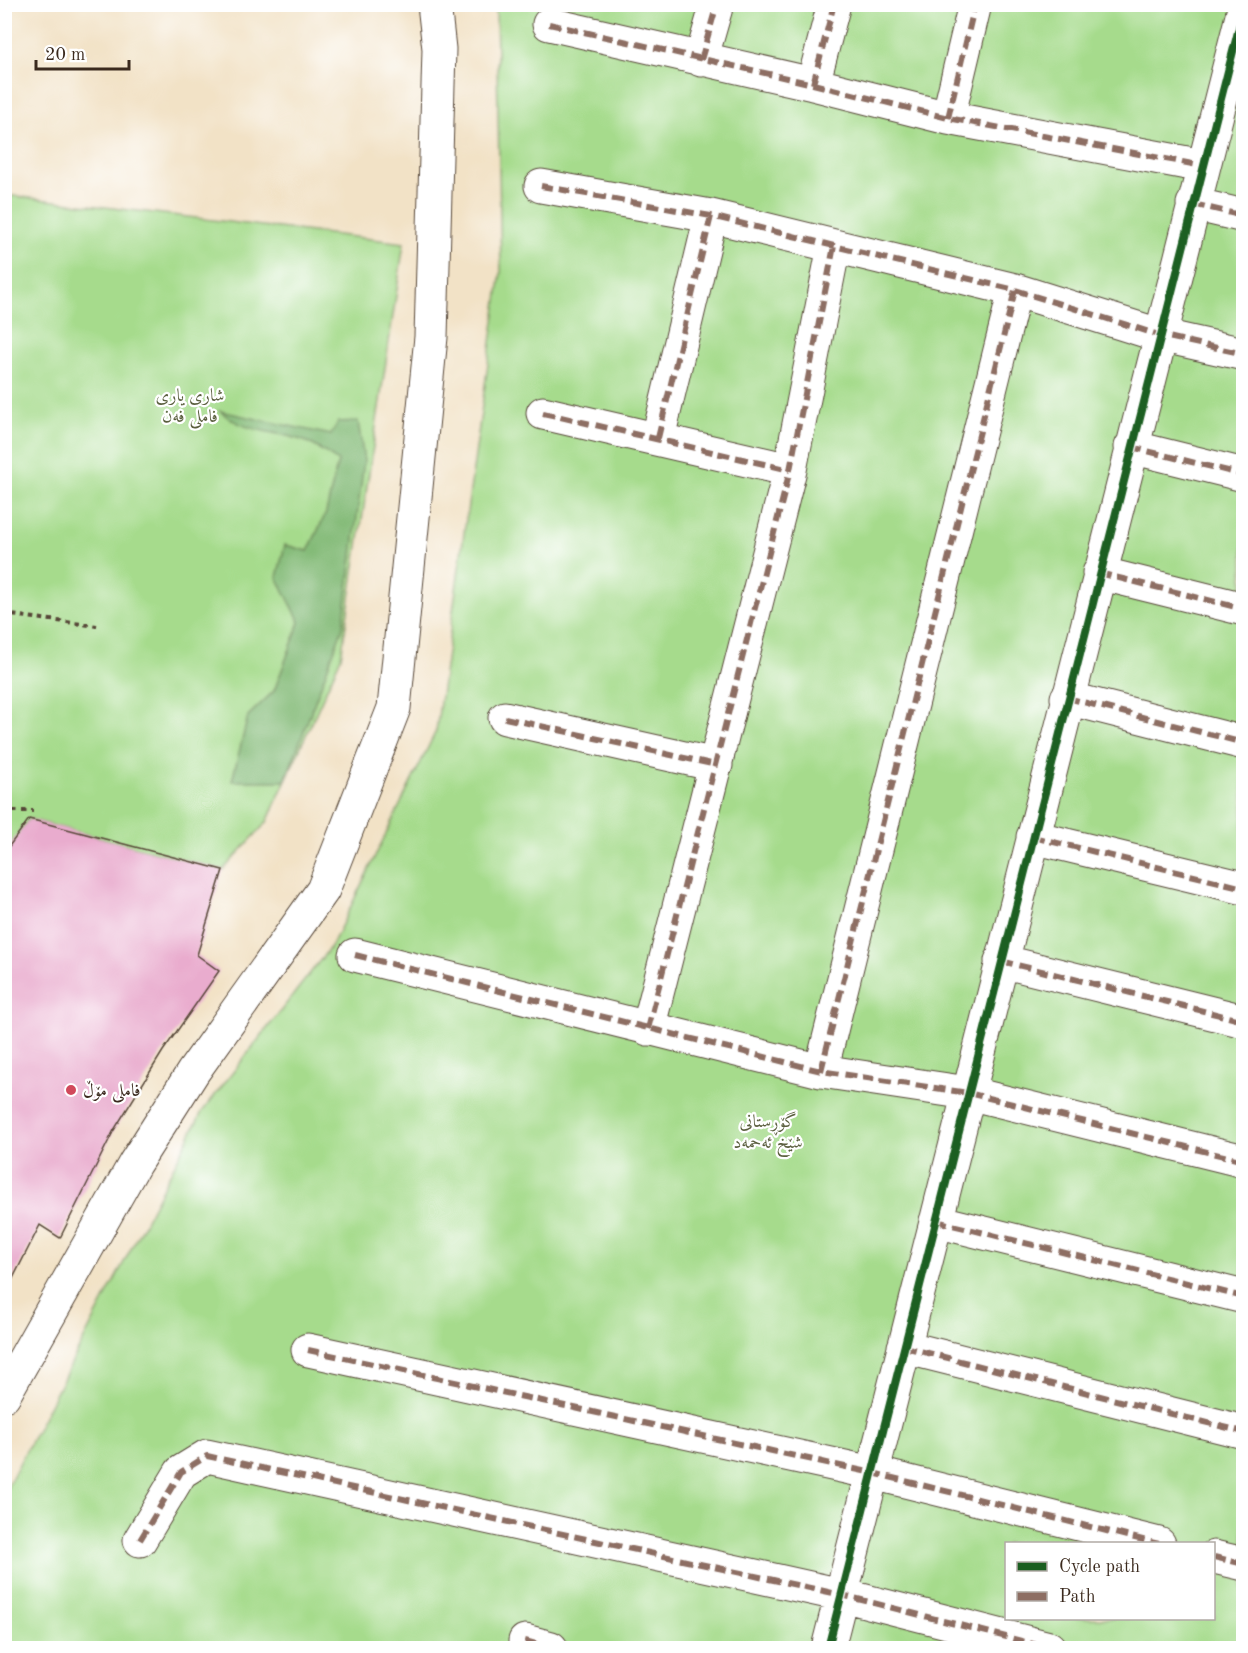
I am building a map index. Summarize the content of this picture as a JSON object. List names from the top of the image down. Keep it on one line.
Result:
{"parks":["شاری یاری فاملی فەن","گۆڕستانی شێخ ئەحمەد"],"places":["فاملی مۆڵ"],"legend":["Cycle path","Path"],"scale_bar":"20 m"}
